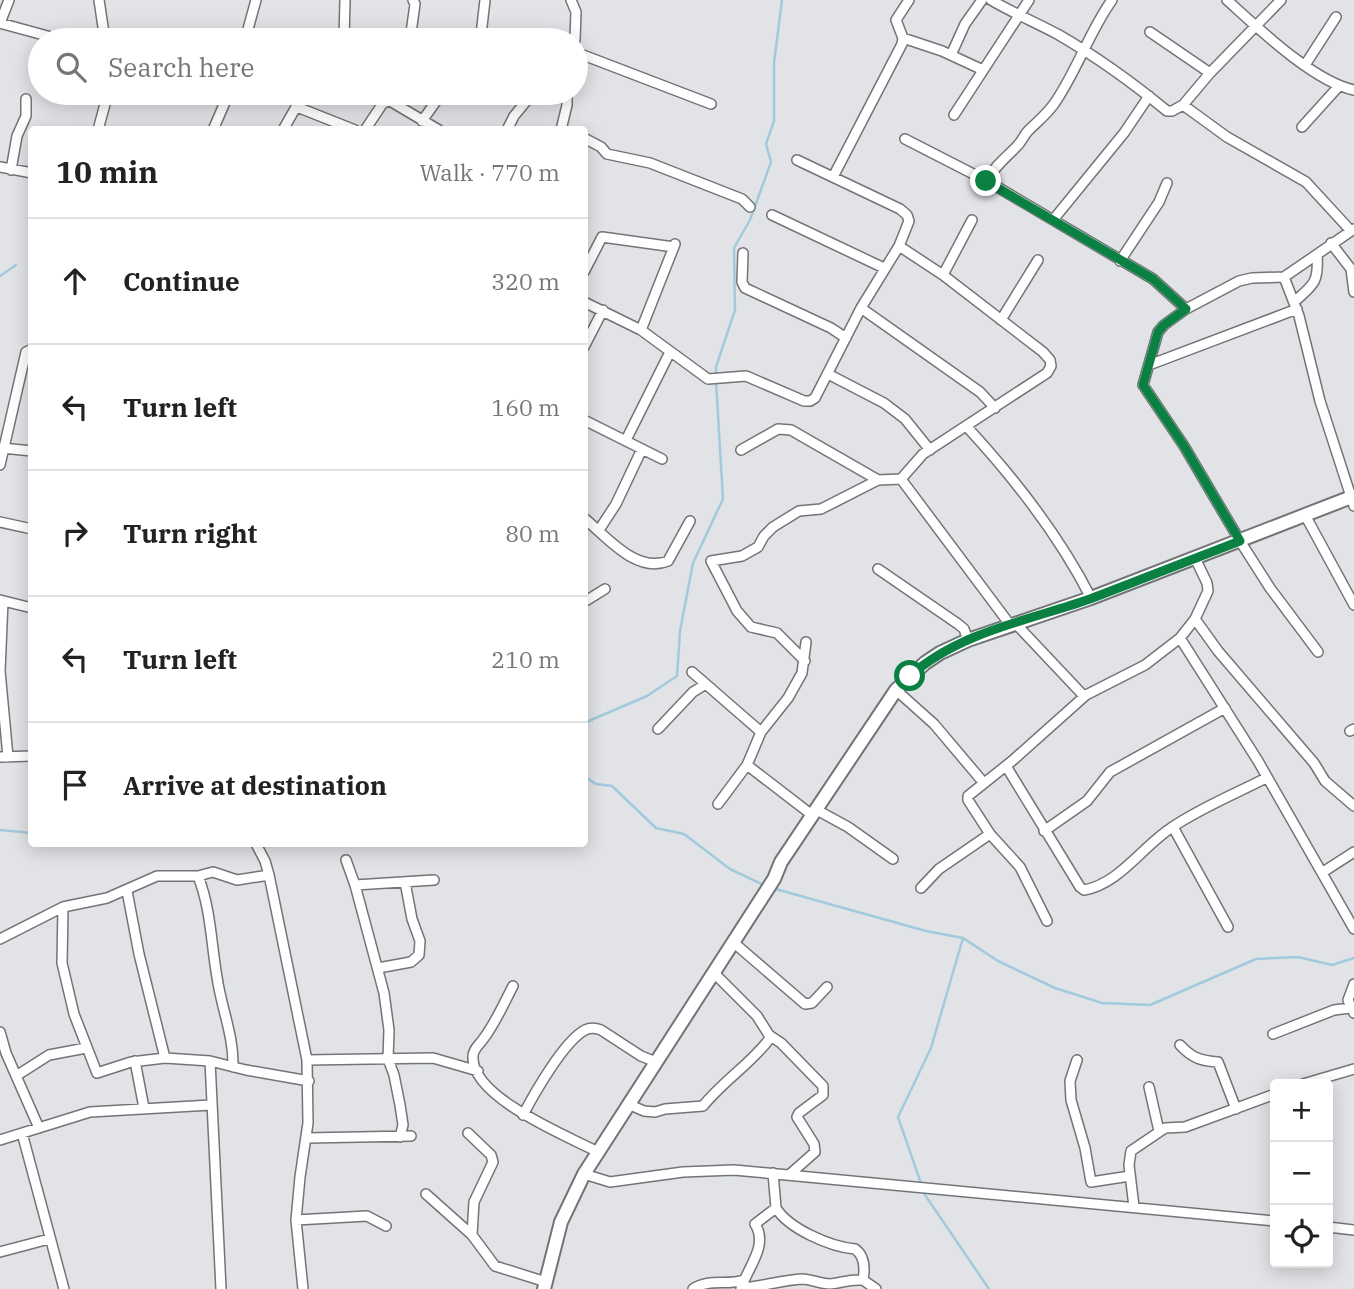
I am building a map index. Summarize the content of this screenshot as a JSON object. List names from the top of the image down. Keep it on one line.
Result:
{"page":{"search":"Search here","heading":["10 min","Walk · 770 m"],"list":[["Continue","320 m"],["Turn left","160 m"],["Turn right","80 m"],["Turn left","210 m"],"Arrive at destination"],"map_buttons":["+","−"]}}
